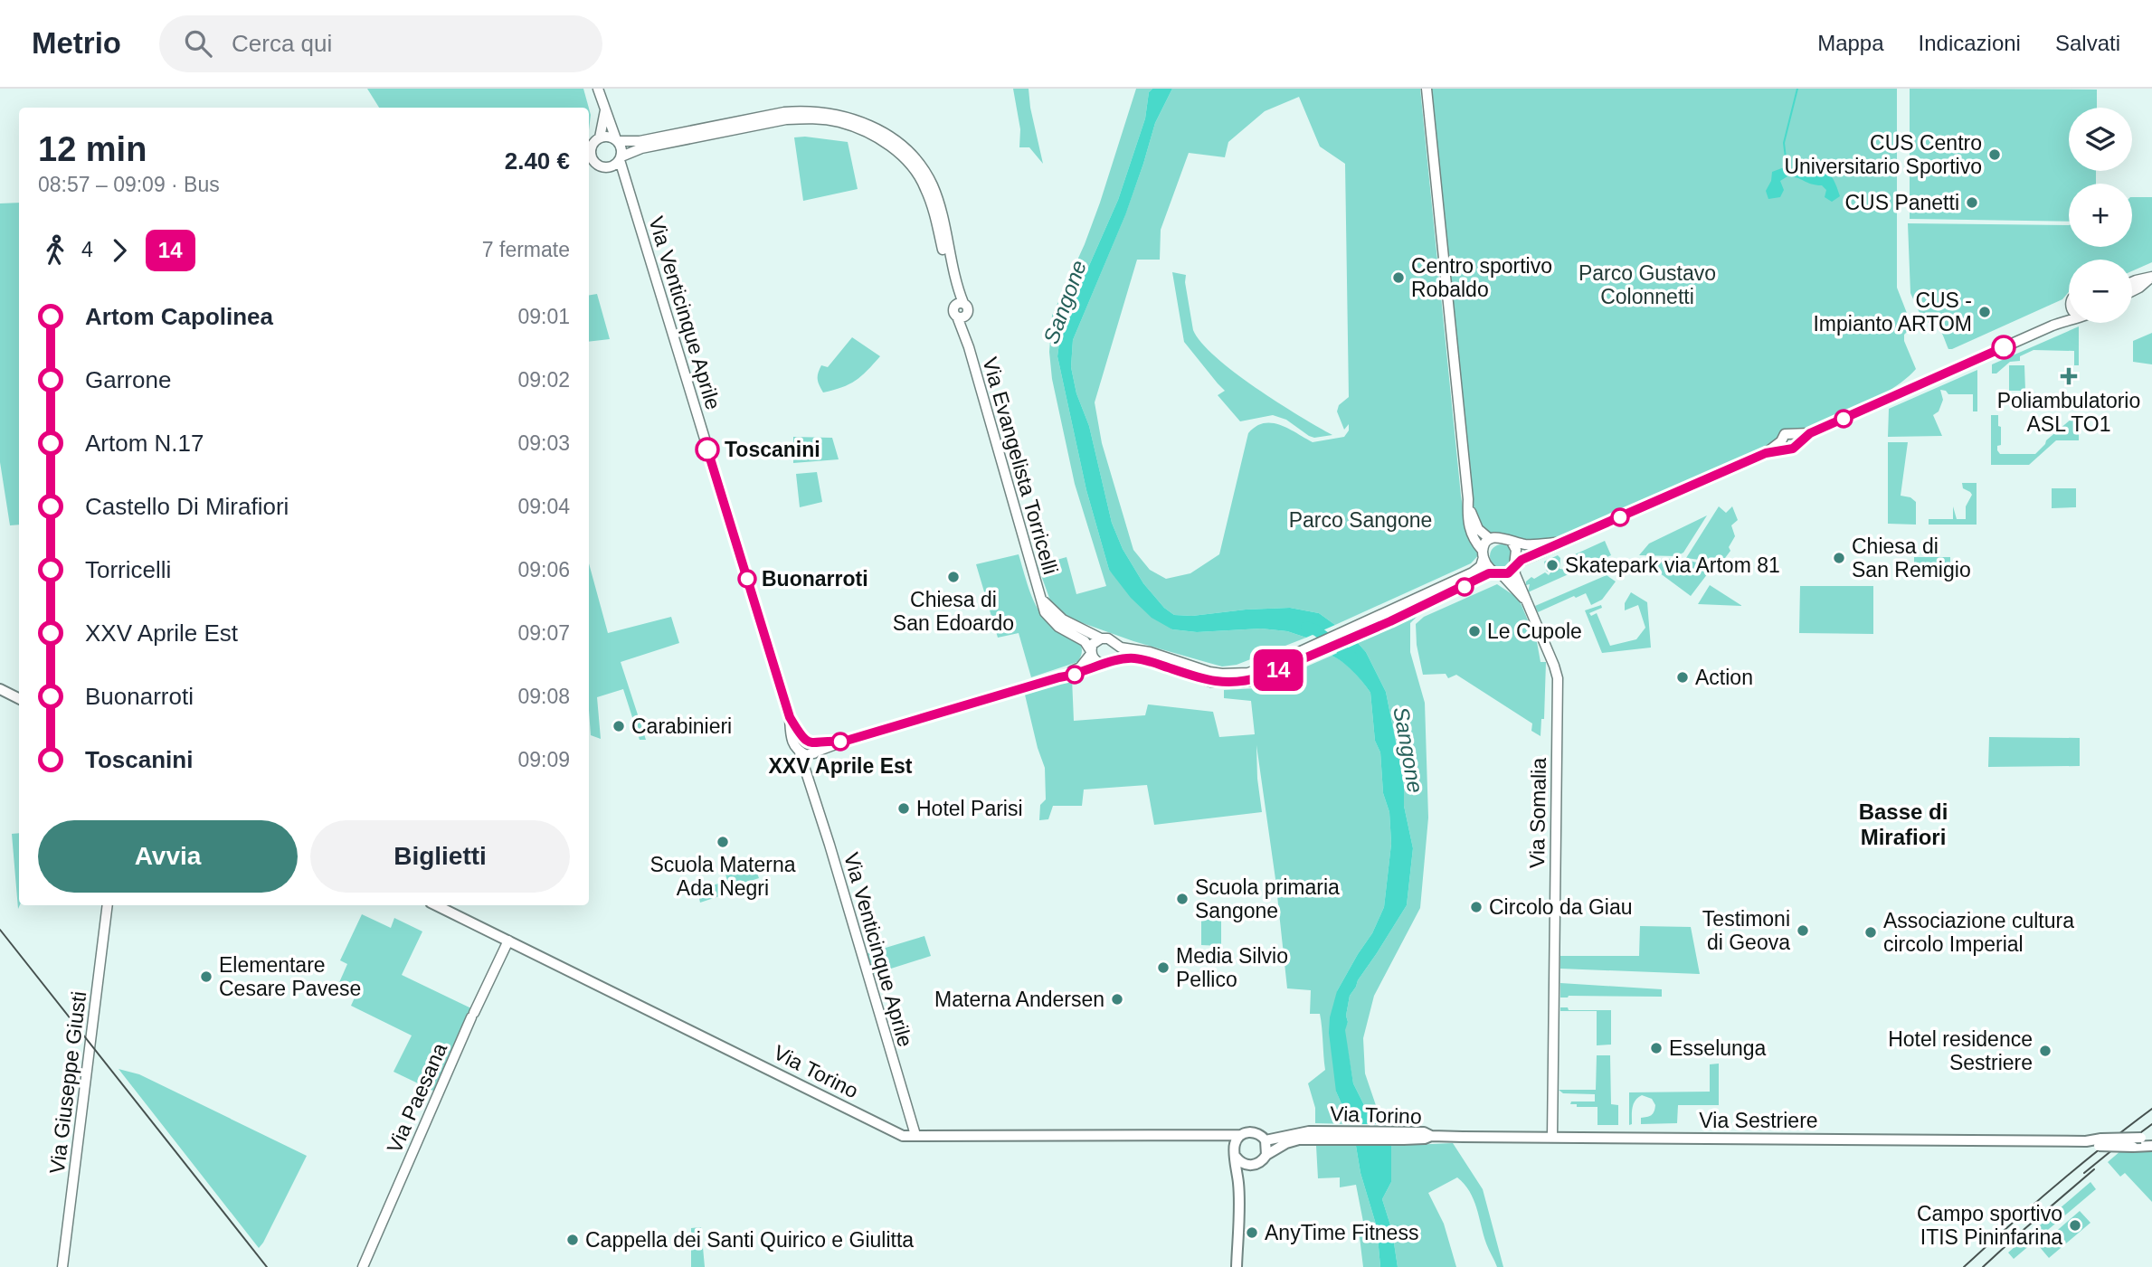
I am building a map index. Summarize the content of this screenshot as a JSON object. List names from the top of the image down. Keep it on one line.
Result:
{"streets":{"main road":["Via Torino","Via Sestriere"],"street":["Via Venticinque Aprile","Via Evangelista Torricelli","Via Somalia","Via Giuseppe Giusti","Via Paesana"]},"crossings":[["Via Venticinque Aprile","Via Torino"],["Via Somalia","Via Sestriere"],["Via Torino","Via Paesana"],["Via Torino","Via Sestriere"]],"districts":["Basse di Mirafiori"],"water":["Sangone"],"parks":["Parco Gustavo Colonnetti","Parco Sangone"],"places":{"other":["CUS Centro Universitario Sportivo","CUS Panetti","Centro sportivo Robaldo","CUS - Impianto ARTOM","Toscanini","Chiesa di San Remigio","Skatepark via Artom 81","Chiesa di San Edoardo","Buonarroti","Le Cupole","Action","Carabinieri","XXV Aprile Est","Hotel Parisi","Scuola Materna Ada Negri","Scuola primaria Sangone","Circolo da Giau","Testimoni di Geova","Associazione cultura circolo Imperial","Media Silvio Pellico","Elementare Cesare Pavese","Materna Andersen","Esselunga","Hotel residence Sestriere","Campo sportivo ITIS Pininfarina","AnyTime Fitness","Cappella dei Santi Quirico e Giulitta"],"health":["Poliambulatorio ASL TO1"]},"lines":["bus line 14"],"page":{"header":"Metrio","search":"Cerca qui","nav":["Mappa","Indicazioni","Salvati"],"on_map":"14","map_buttons":["+","−"],"heading":["12 min","08:57 – 09:09 · Bus","2.40 €"],"legs":["4","14","7 fermate"],"list":[{"name":"Artom Capolinea","value":"09:01"},{"name":"Garrone","value":"09:02"},{"name":"Artom N.17","value":"09:03"},{"name":"Castello Di Mirafiori","value":"09:04"},{"name":"Torricelli","value":"09:06"},{"name":"XXV Aprile Est","value":"09:07"},{"name":"Buonarroti","value":"09:08"},{"name":"Toscanini","value":"09:09"}],"buttons":["Avvia","Biglietti"]}}
